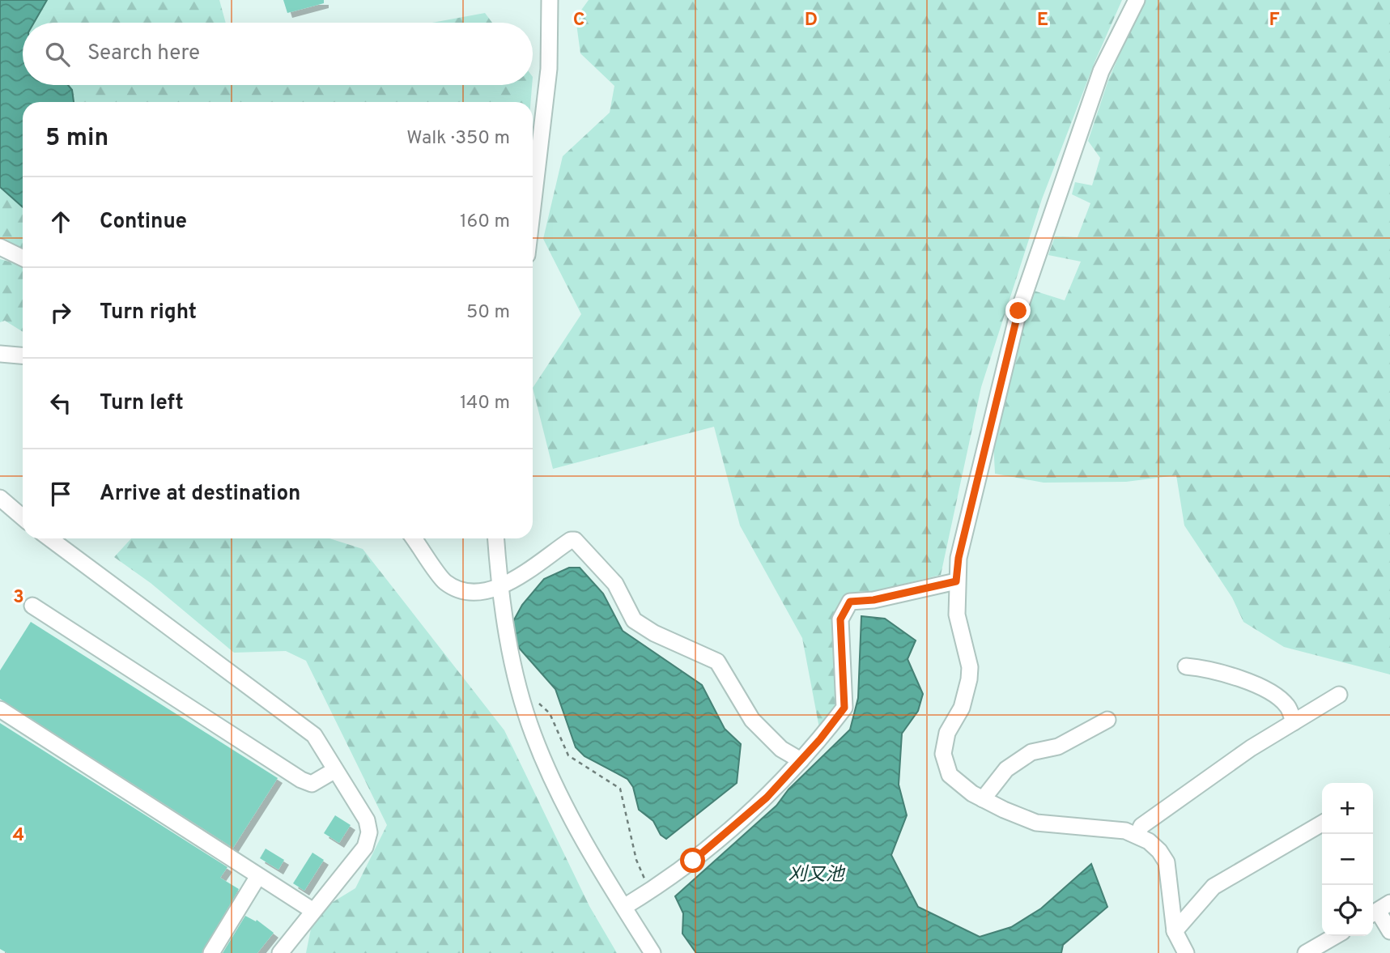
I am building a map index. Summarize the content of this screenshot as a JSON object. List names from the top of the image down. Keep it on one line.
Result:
{"water":["刈又池"],"page":{"search":"Search here","heading":["5 min","Walk · 350 m"],"list":[["Continue","160 m"],["Turn right","50 m"],["Turn left","140 m"],"Arrive at destination"],"map_buttons":["+","−"]},"grid":{"columns":["C","D","E","F"],"rows":["3","4"]}}
